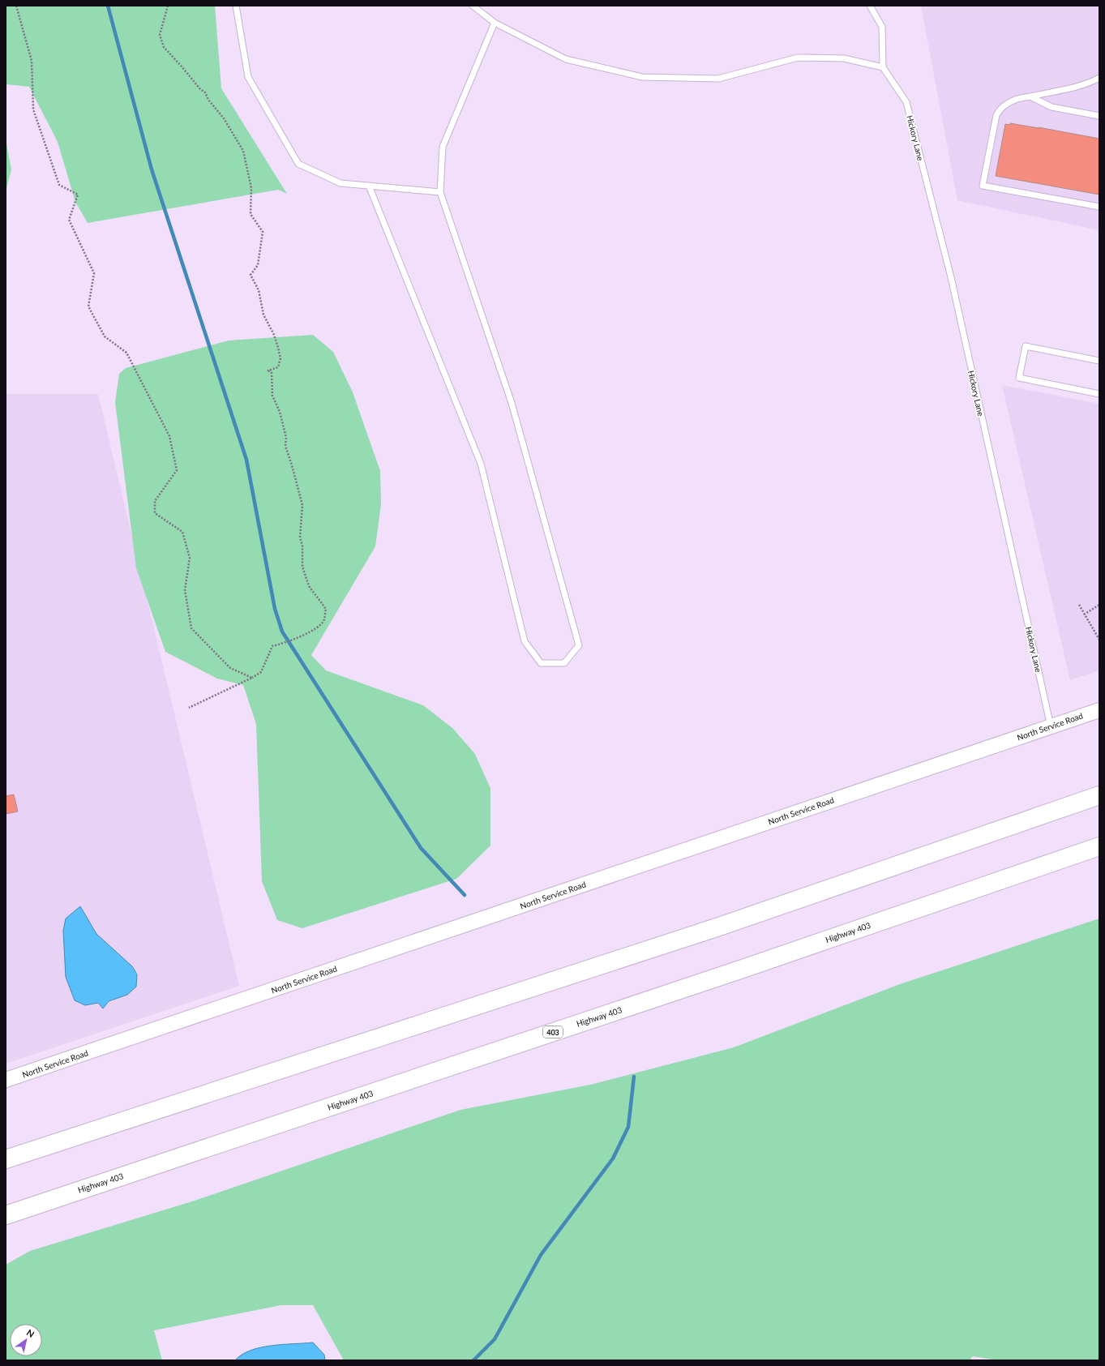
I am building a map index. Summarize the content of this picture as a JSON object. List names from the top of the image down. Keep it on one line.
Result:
{"streets":{"highway":["Highway 403","403"],"street":["North Service Road"],"lane":["Hickory Lane"]},"crossings":[["Hickory Lane","North Service Road"]],"north":"top right"}
